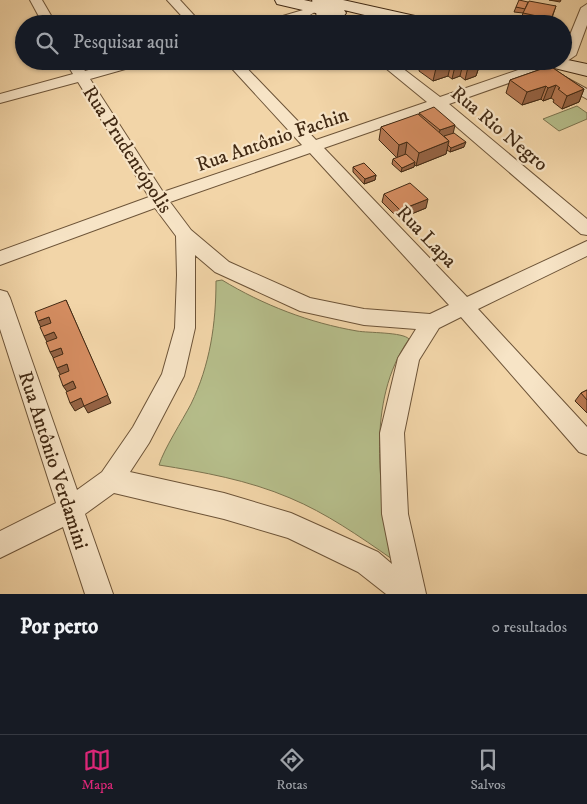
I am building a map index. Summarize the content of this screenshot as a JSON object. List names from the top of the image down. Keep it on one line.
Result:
{"streets":{"street":["Rua Rio Negro","Rua Antônio Fachin","Rua Prudentópolis","Rua Lapa","Rua Antônio Verdamini"]},"crossings":[["Rua Rio Negro","Rua Antônio Fachin"],["Rua Antônio Fachin","Rua Prudentópolis"],["Rua Antônio Fachin","Rua Lapa"]],"page":{"search":"Pesquisar aqui","heading":["Por perto","0 resultados"],"nav":["Mapa","Rotas","Salvos"]}}
